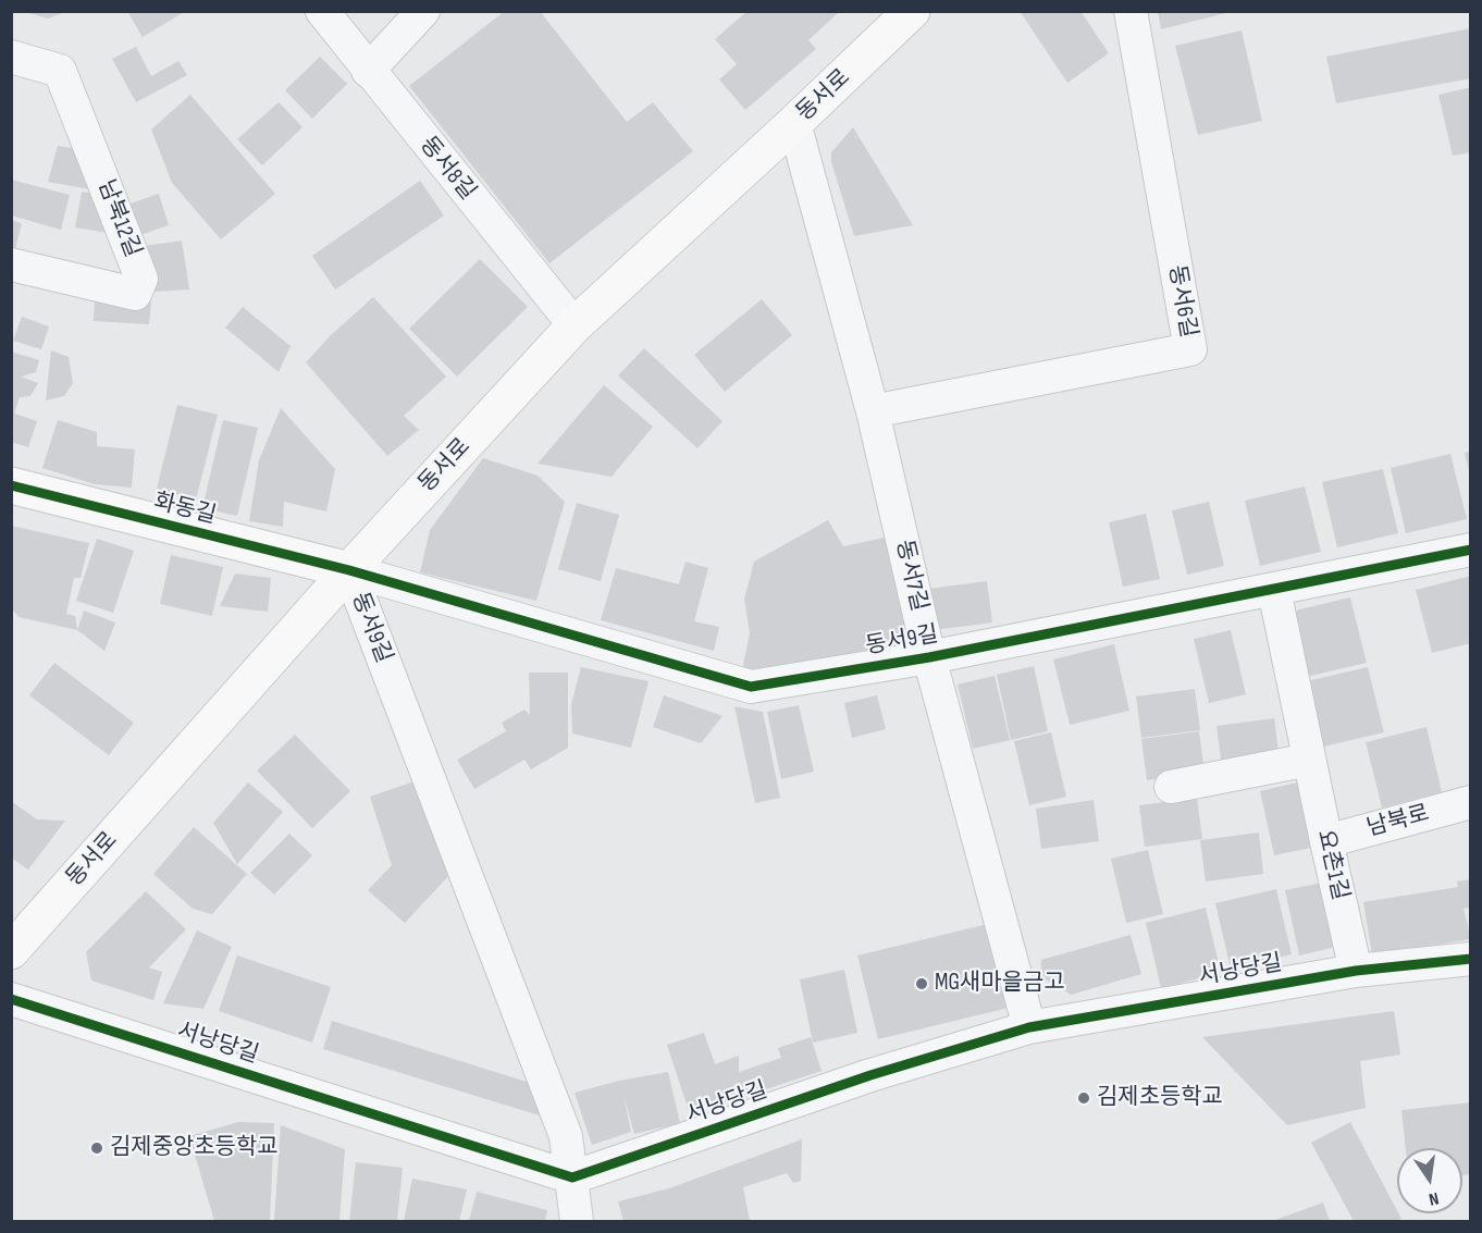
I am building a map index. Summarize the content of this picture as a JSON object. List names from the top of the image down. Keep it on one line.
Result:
{"streets":{"main road":["동서로","화동길"],"street":["동서8길","남북12길","동서6길","동서7길","동서9길","남북로","요촌1길","서낭당길"]},"crossings":[["동서로","동서8길"],["동서로","화동길"],["동서로","동서7길"],["동서로","동서9길"],["동서6길","동서7길"],["화동길","동서9길"],["동서7길","동서9길"],["동서7길","서낭당길"],["동서9길","요촌1길"],["동서9길","서낭당길"],["남북로","요촌1길"],["요촌1길","서낭당길"]],"places":["MG새마을금고","김제초등학교","김제중앙초등학교"],"north":"bottom"}
